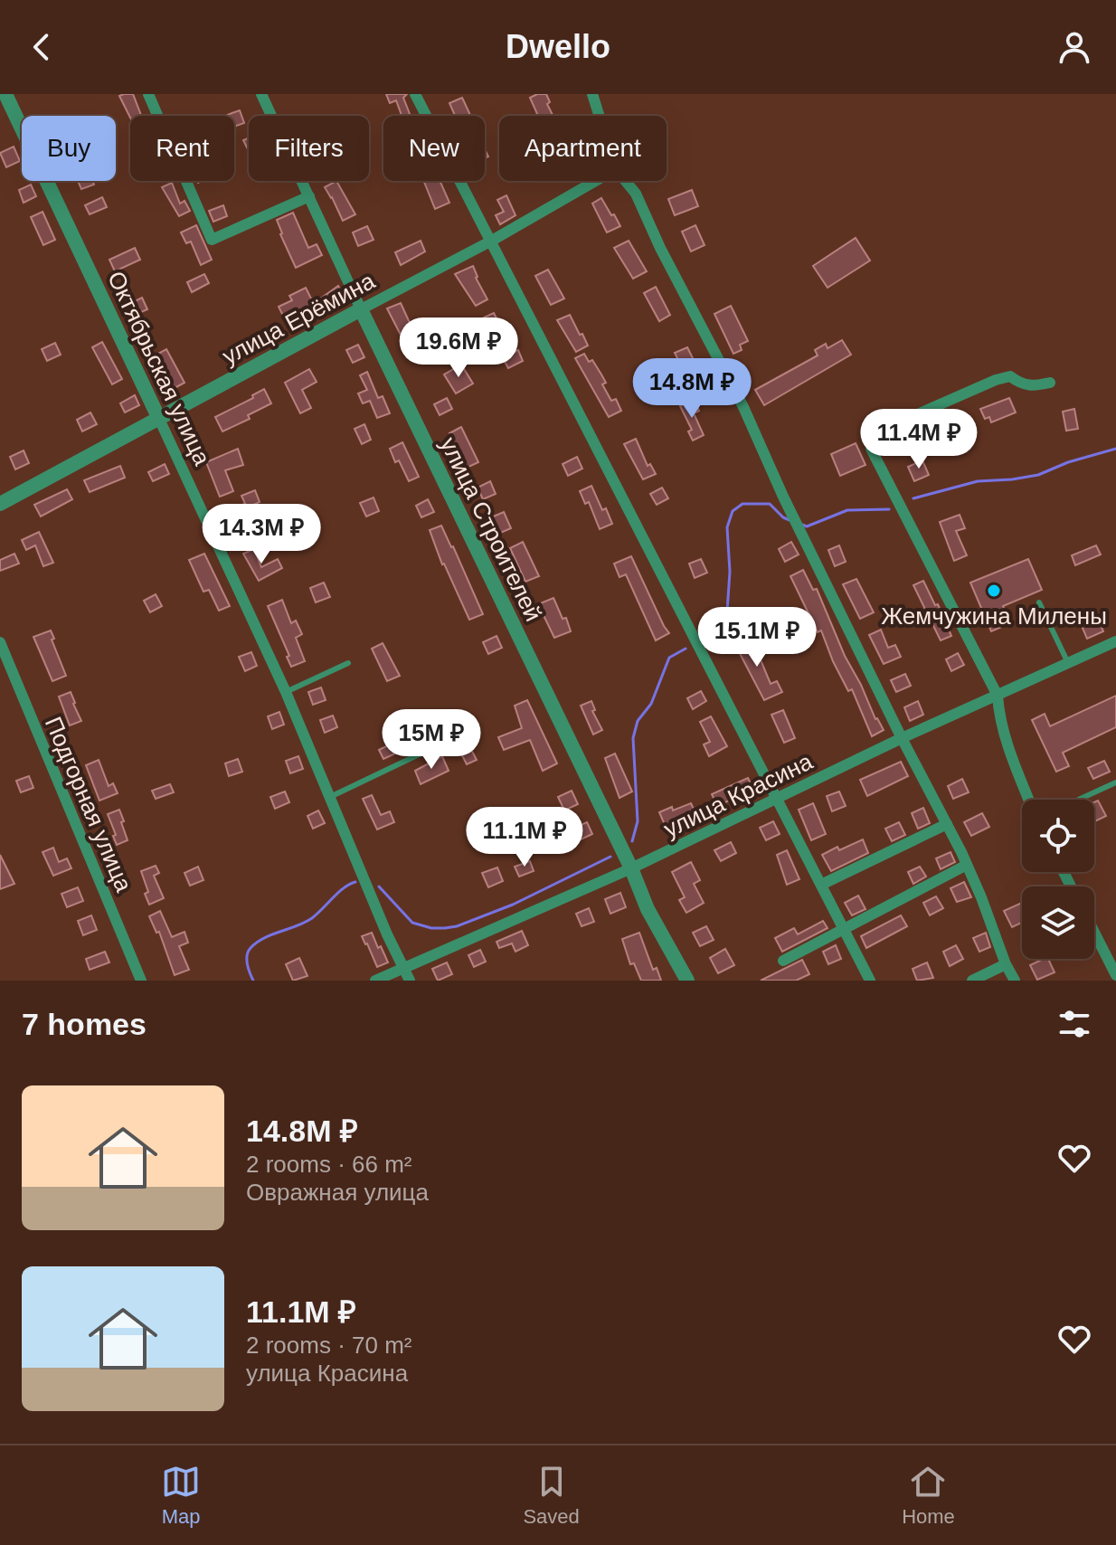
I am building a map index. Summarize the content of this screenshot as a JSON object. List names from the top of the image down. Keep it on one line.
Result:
{"streets":{"street":["улица Ерёмина","Октябрьская улица","улица Строителей","улица Красина","Подгорная улица"]},"crossings":[["улица Ерёмина","Октябрьская улица"],["улица Ерёмина","улица Строителей"],["Октябрьская улица","улица Красина"],["улица Строителей","улица Красина"]],"places":["Жемчужина Милены"],"page":{"header":"Dwello","chip":["Buy","Rent","Filters","New","Apartment"],"price":["19.6M ₽","14.8M ₽","11.4M ₽","14.3M ₽","15.1M ₽","15M ₽","11.1M ₽"],"heading":"7 homes","list":[{"name":"14.8M ₽","note":"2 rooms · 66 m² · Овражная улица"},{"name":"11.1M ₽","note":"2 rooms · 70 m² · улица Красина"}],"tabs":["Map","Saved","Home"]}}
